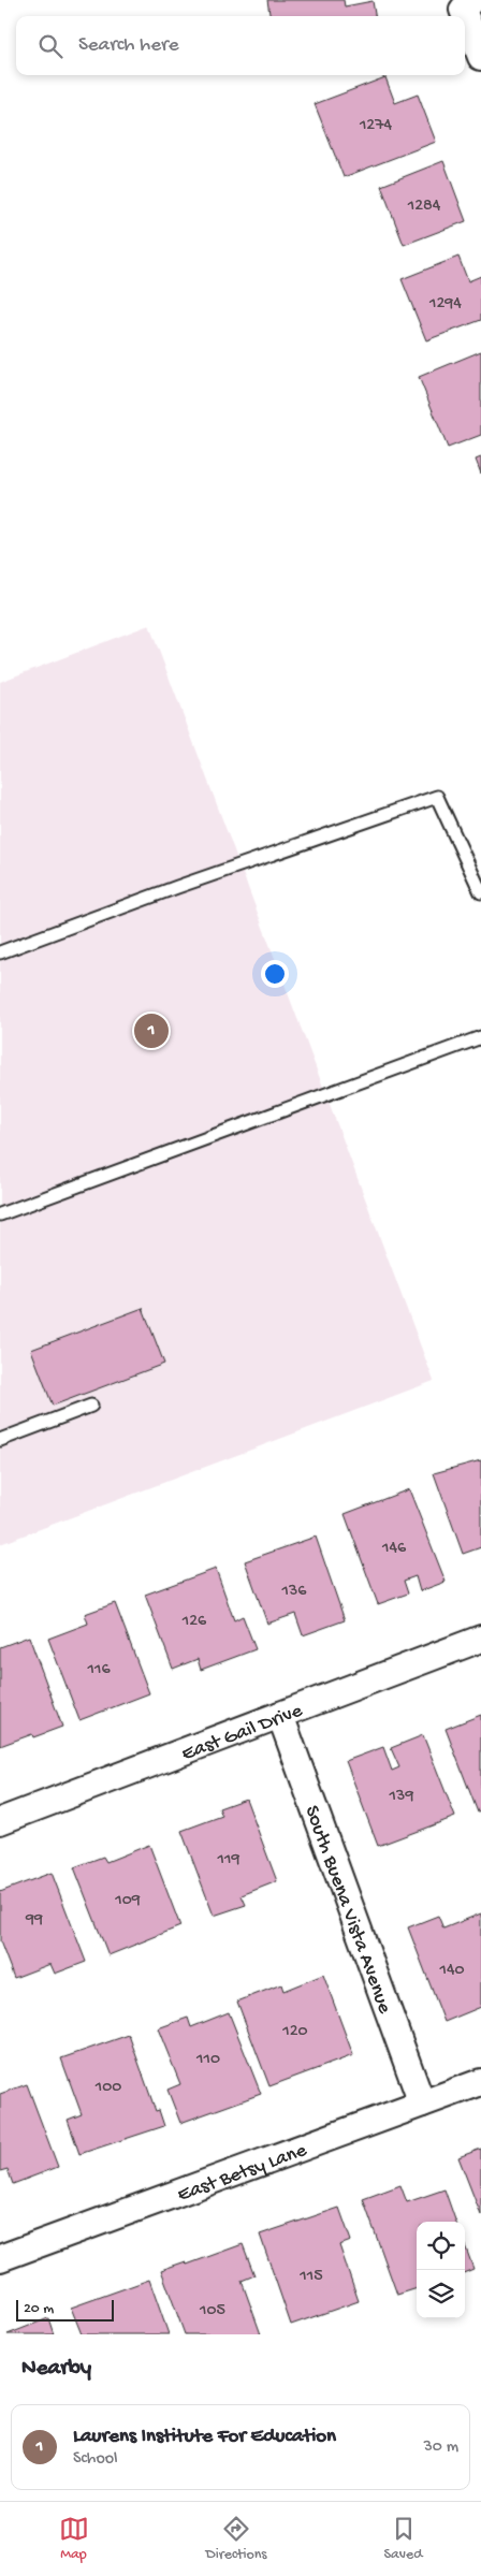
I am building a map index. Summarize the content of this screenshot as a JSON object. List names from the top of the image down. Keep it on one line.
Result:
{"streets":{"street":["East Gail Drive","South Buena Vista Avenue","East Betsy Lane"]},"crossings":[["East Gail Drive","South Buena Vista Avenue"],["South Buena Vista Avenue","East Betsy Lane"]],"house_numbers":["1274","1284","1294","146","136","126","116","139","119","109","99","140","120","110","100","115","105"],"scale_bar":"20 m","page":{"search":"Search here","pins":"1","scale":"20 m","heading":"Nearby","list":[{"mark":"1","name":"Laurens Institute For Education","note":"School","value":"30 m"}],"nav":["Map","Directions","Saved"]}}
